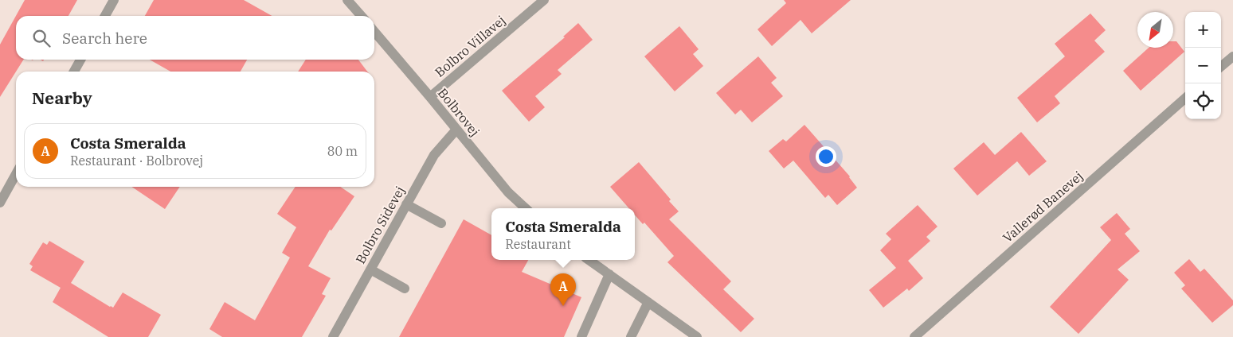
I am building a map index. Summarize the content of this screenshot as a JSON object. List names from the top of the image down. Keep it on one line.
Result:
{"streets":{"street":["Bolbro Villavej","Bolbrovej","Vallerød Banevej","Bolbro Sidevej"]},"crossings":[["Bolbro Villavej","Bolbrovej"],["Bolbrovej","Bolbro Sidevej"]],"north":"bottom left","page":{"map_buttons":["+","−"],"search":"Search here","heading":"Nearby","list":[{"mark":"A","name":"Costa Smeralda","note":"Restaurant · Bolbrovej","value":"80 m"}],"popup":["Costa Smeralda","Restaurant"],"pins":"A"}}
